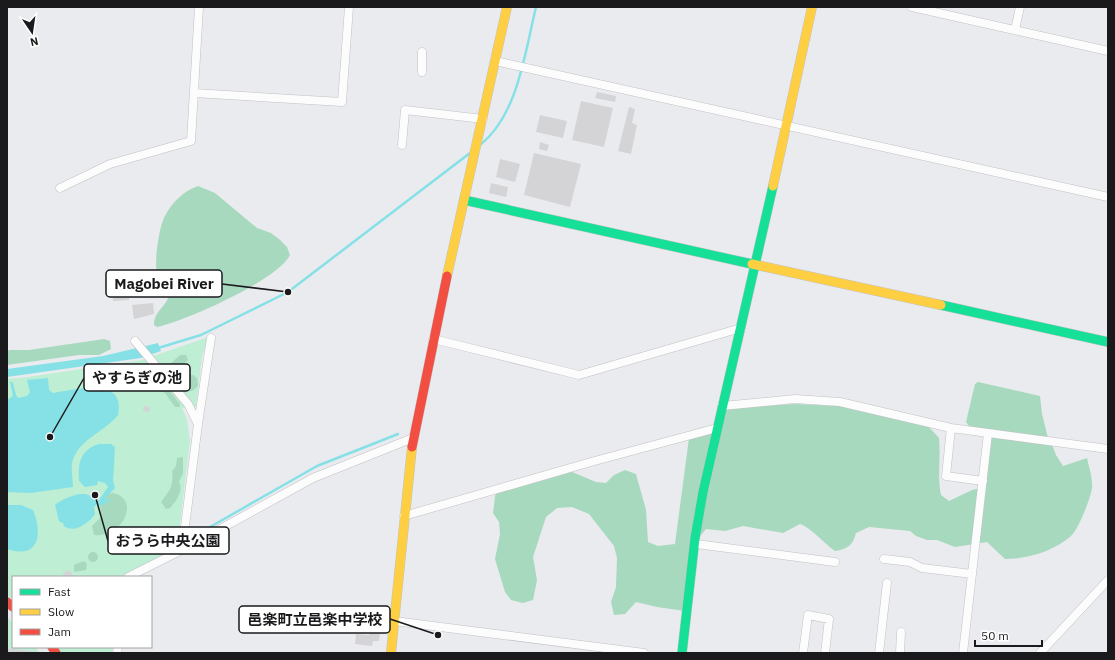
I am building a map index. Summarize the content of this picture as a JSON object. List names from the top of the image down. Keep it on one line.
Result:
{"places":["Magobei River","やすらぎの池","おうら中央公園","邑楽町立邑楽中学校"],"legend":["Fast","Slow","Jam"],"scale_bar":"50 m","north":"bottom"}
